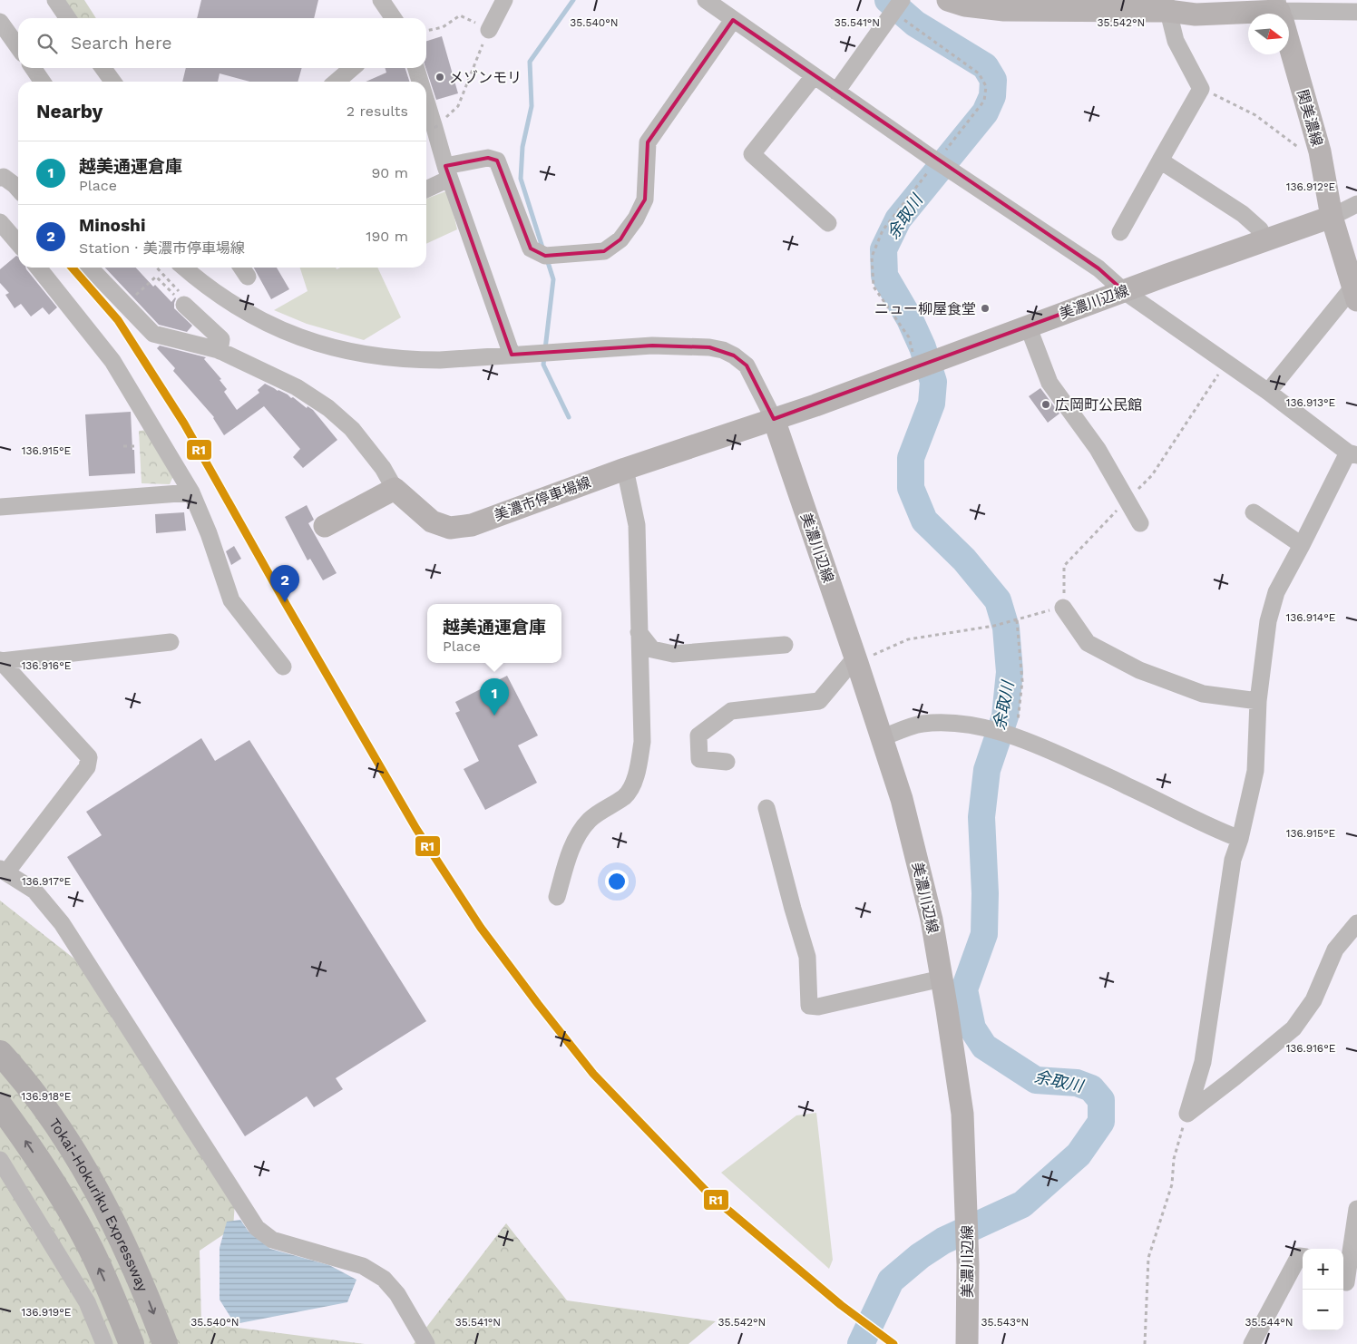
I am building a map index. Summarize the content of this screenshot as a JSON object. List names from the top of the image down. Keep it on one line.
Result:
{"streets":{"highway":["Tokai-Hokuriku Expressway"],"main road":["関美濃線","美濃川辺線","美濃市停車場線"]},"crossings":[["関美濃線","美濃川辺線"],["美濃川辺線","美濃市停車場線"]],"water":["余取川"],"places":["メゾンモリ","ニュー柳屋食堂","広岡町公民館"],"lines":["transit line R1"],"north":"right","page":{"search":"Search here","heading":["Nearby","2 results"],"list":[{"mark":"1","name":"越美通運倉庫","note":"Place","value":"90 m"},{"mark":"2","name":"Minoshi","note":"Station · 美濃市停車場線","value":"190 m"}],"pins":["2","1"],"popup":["越美通運倉庫","Place"],"map_buttons":["+","−"]},"coordinates":["35.540°N","35.541°N","35.542°N","136.912°E","136.913°E","136.915°E","136.914°E","136.916°E","136.917°E","136.918°E","136.919°E","35.543°N","35.544°N"]}
